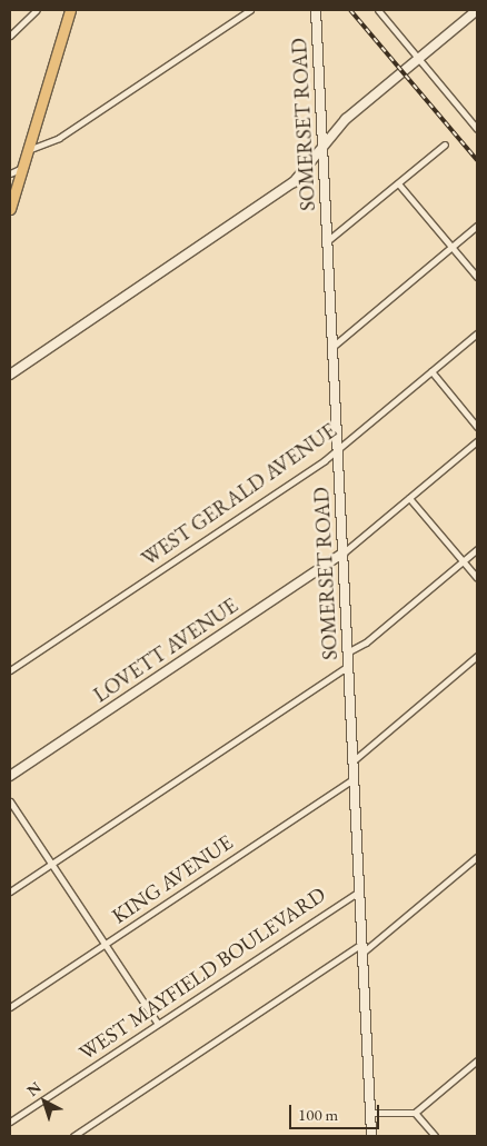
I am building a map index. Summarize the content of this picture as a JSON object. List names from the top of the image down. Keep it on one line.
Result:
{"streets":{"main road":["SOMERSET ROAD","LOVETT AVENUE"],"street":["WEST GERALD AVENUE","KING AVENUE","WEST MAYFIELD BOULEVARD"]},"crossings":[["SOMERSET ROAD","WEST GERALD AVENUE"],["SOMERSET ROAD","LOVETT AVENUE"],["SOMERSET ROAD","KING AVENUE"],["SOMERSET ROAD","WEST MAYFIELD BOULEVARD"]],"scale_bar":"100 m","north":"top left"}
